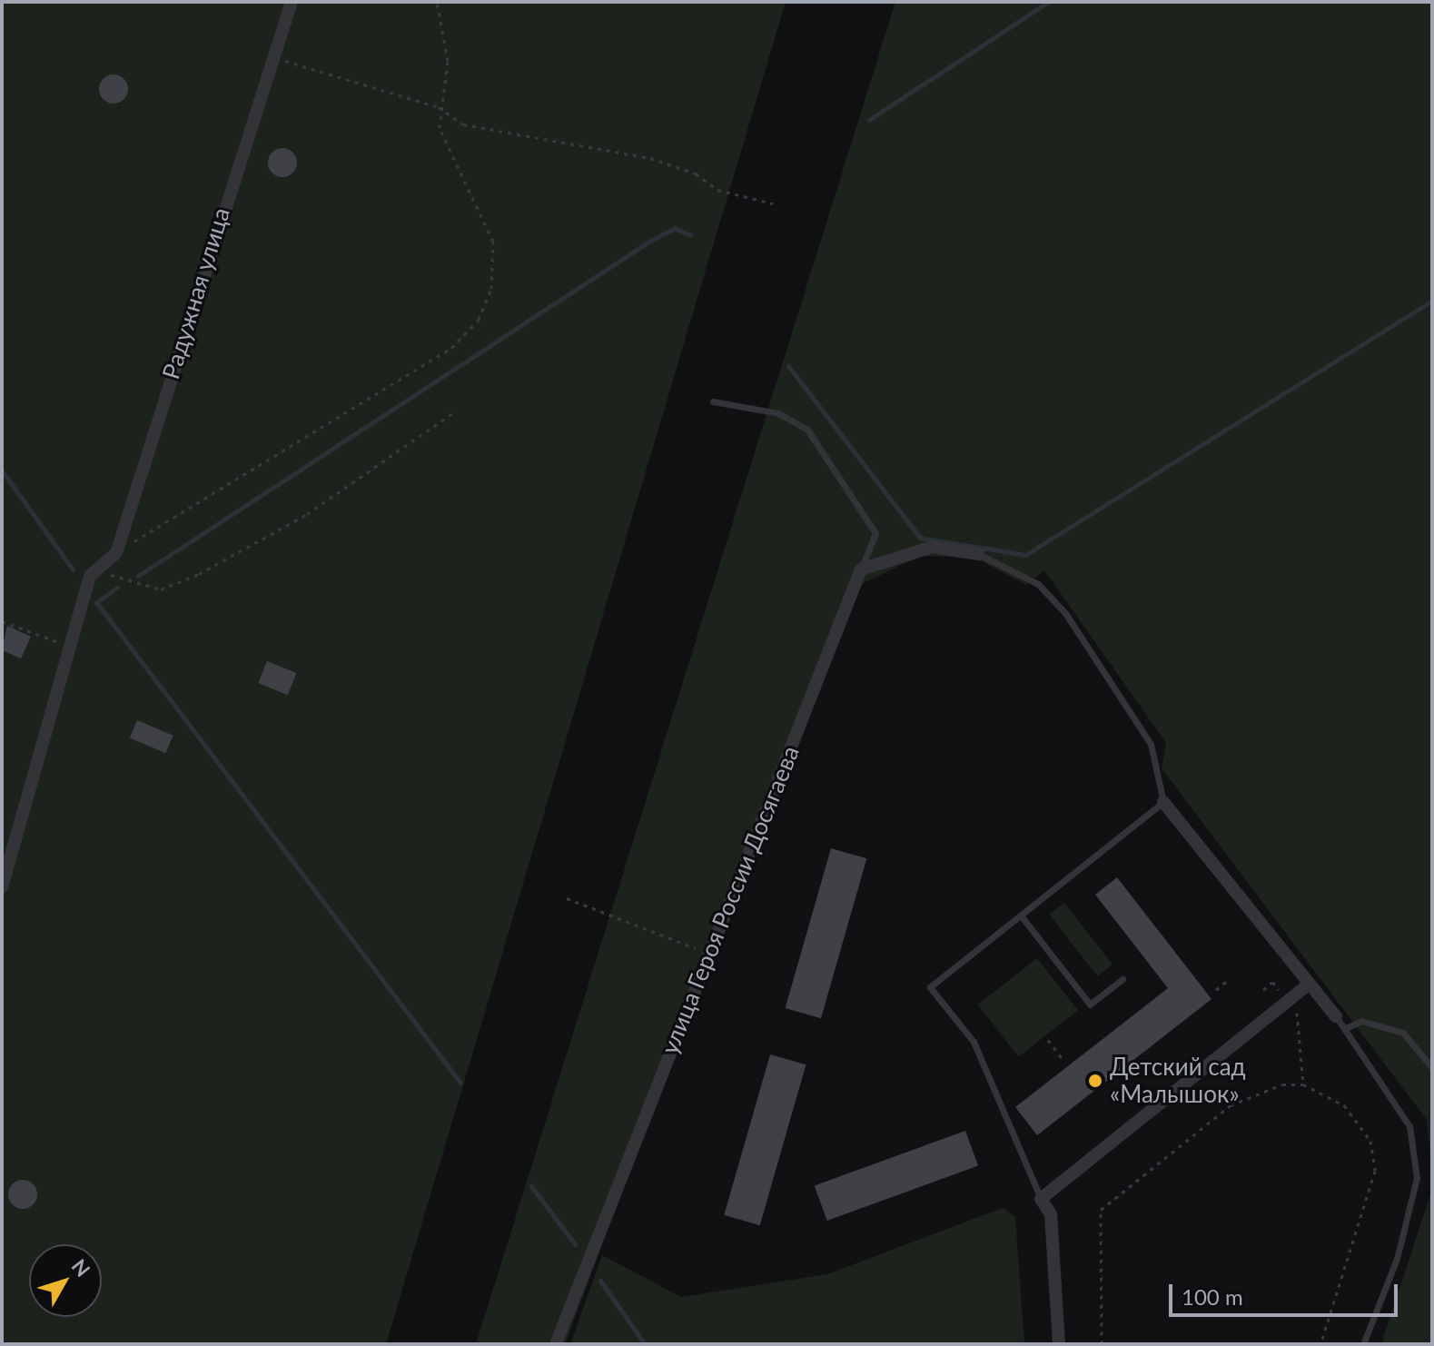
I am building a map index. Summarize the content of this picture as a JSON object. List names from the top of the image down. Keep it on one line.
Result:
{"streets":{"street":["Радужная улица","улица Героя России Досягаева"]},"places":["Детский сад «Малышок»"],"scale_bar":"100 m","north":"top right"}
